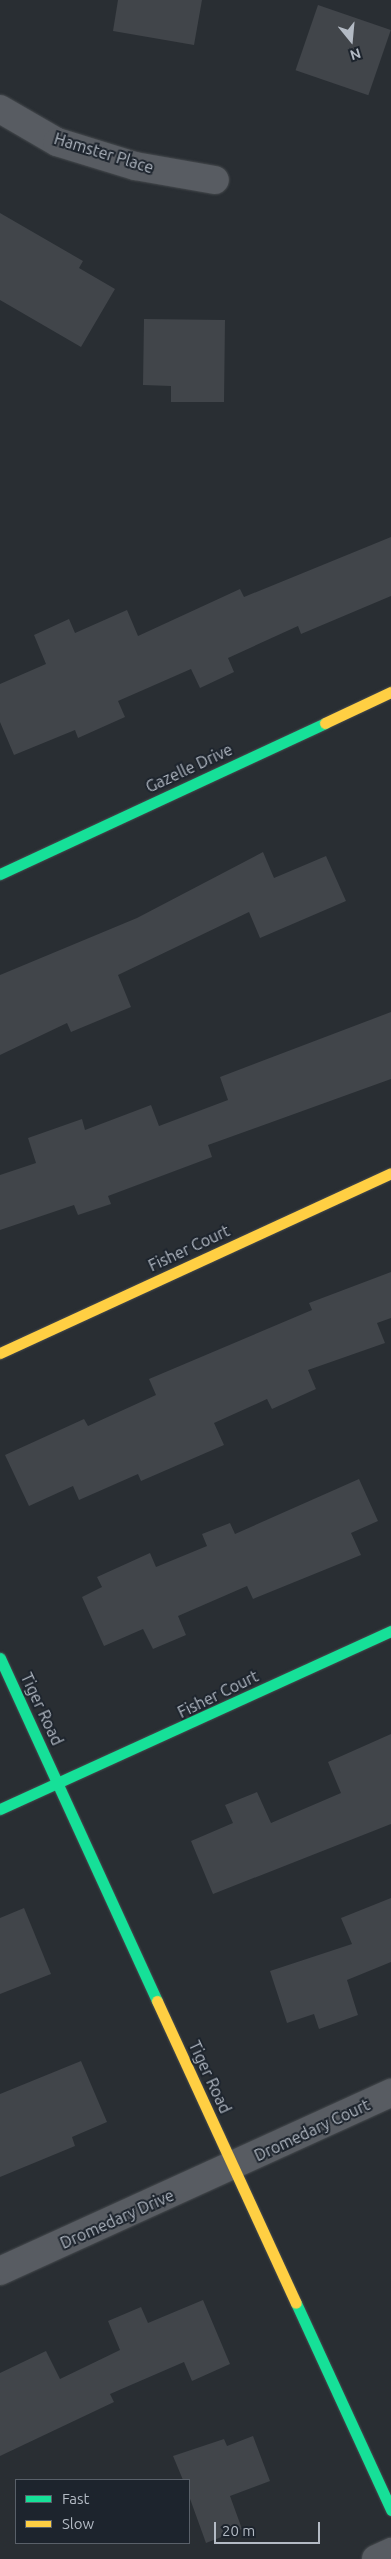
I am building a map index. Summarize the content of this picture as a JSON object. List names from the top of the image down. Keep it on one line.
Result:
{"streets":{"street":["Hamster Place","Gazelle Drive","Fisher Court","Tiger Road","Dromedary Court","Dromedary Drive"]},"crossings":[["Fisher Court","Tiger Road"],["Tiger Road","Dromedary Court"],["Tiger Road","Dromedary Drive"],["Dromedary Court","Dromedary Drive"]],"legend":["Fast","Slow"],"scale_bar":"20 m","north":"bottom"}
